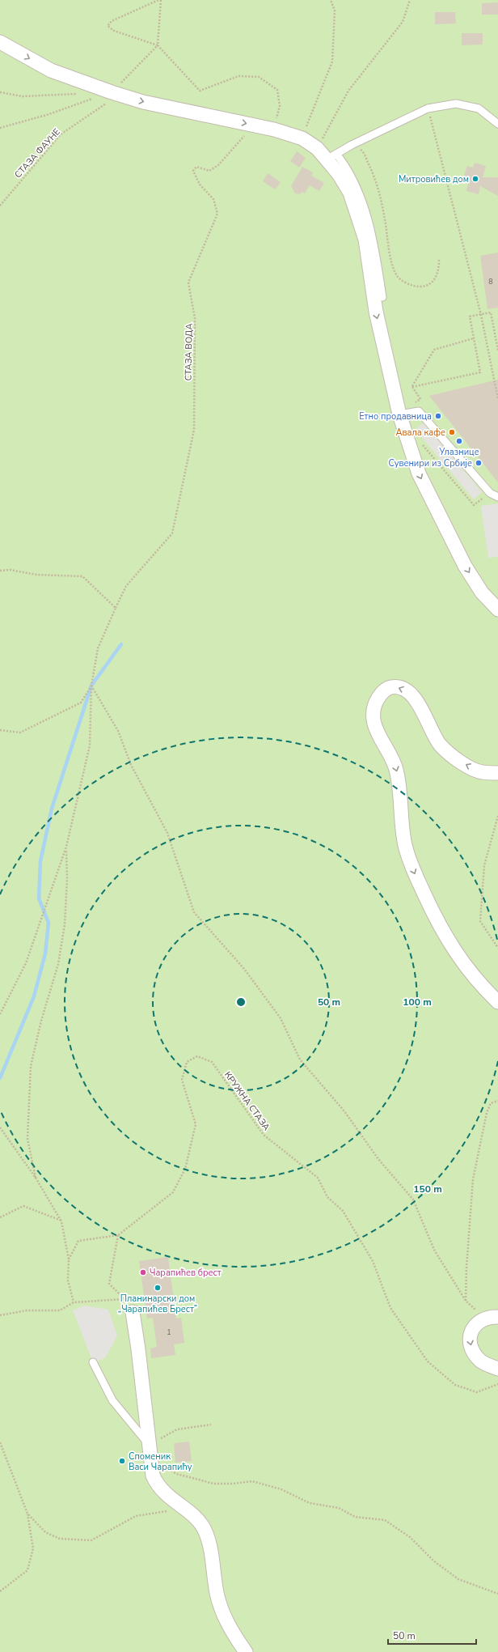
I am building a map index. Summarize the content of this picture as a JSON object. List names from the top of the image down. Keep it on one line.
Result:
{"streets":{"path":["СТАЗА ФАУНЕ","СТАЗА ВОДА","КРУЖНА СТАЗА"]},"places":["Митровићев дом","Етно продавница","Авала кафе","Улазнице","Сувенири из Србије","Чарапићев брест","Планинарски дом „Чарапићев Брест”","Споменик Васи Чарапићу"],"house_numbers":["8","1"],"scale_bar":"50 m","rings":["50 m","100 m","150 m"]}
